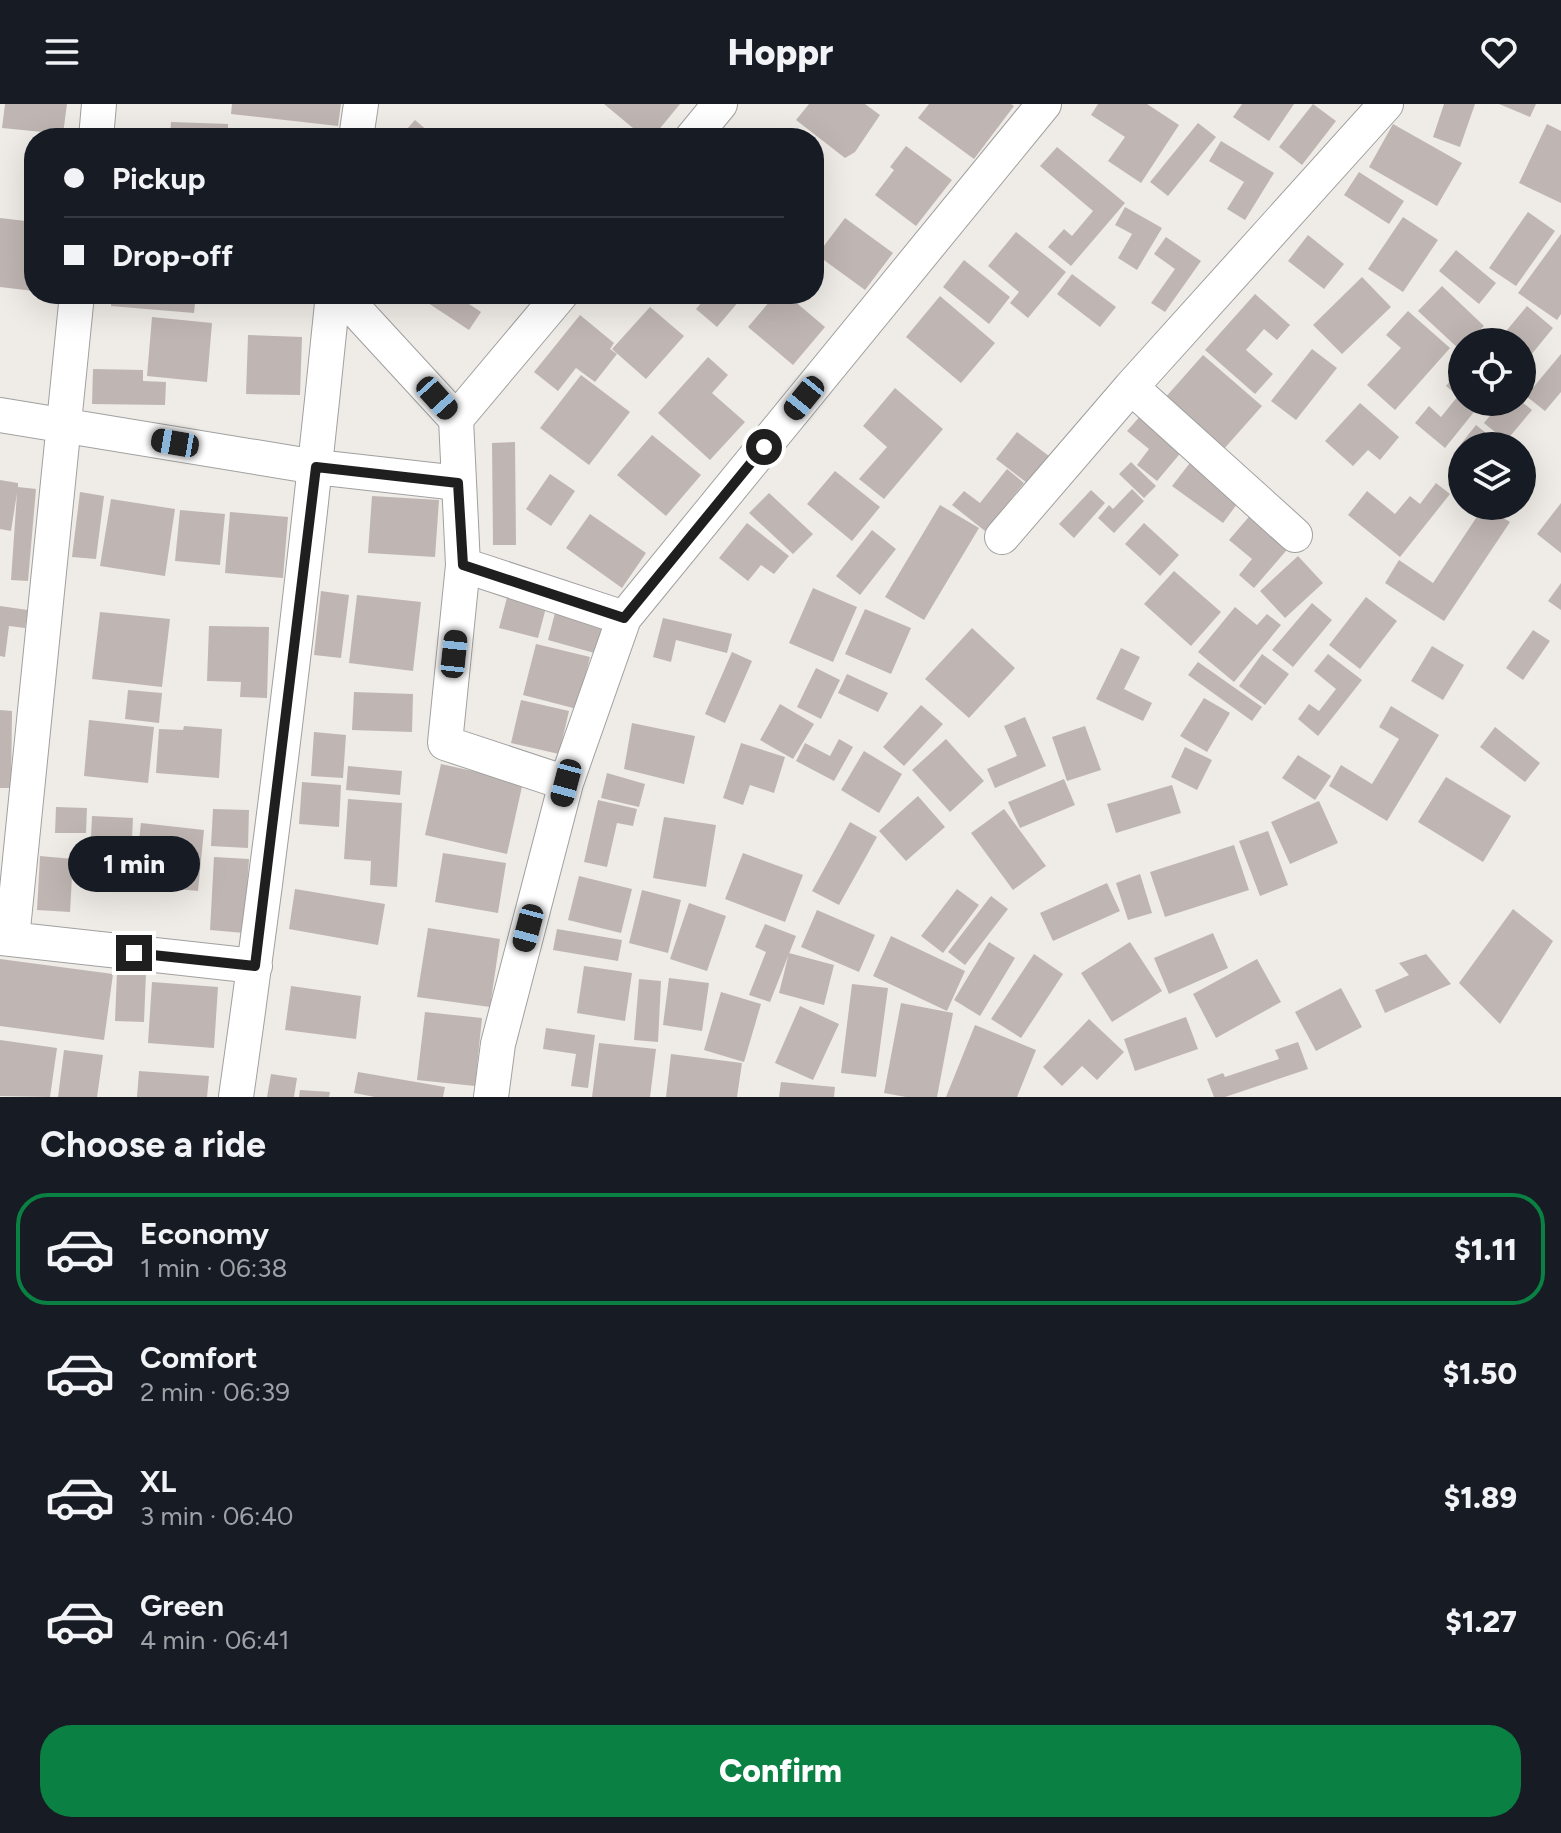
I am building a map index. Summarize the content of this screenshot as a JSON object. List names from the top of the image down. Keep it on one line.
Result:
{"page":{"header":"Hoppr","banner":["Pickup","Drop-off"],"bubble":"1 min","heading":"Choose a ride","list":[{"name":"Economy","note":"1 min · 06:38","value":"$1.11"},{"name":"Comfort","note":"2 min · 06:39","value":"$1.50"},{"name":"XL","note":"3 min · 06:40","value":"$1.89"},{"name":"Green","note":"4 min · 06:41","value":"$1.27"}],"buttons":"Confirm"}}
